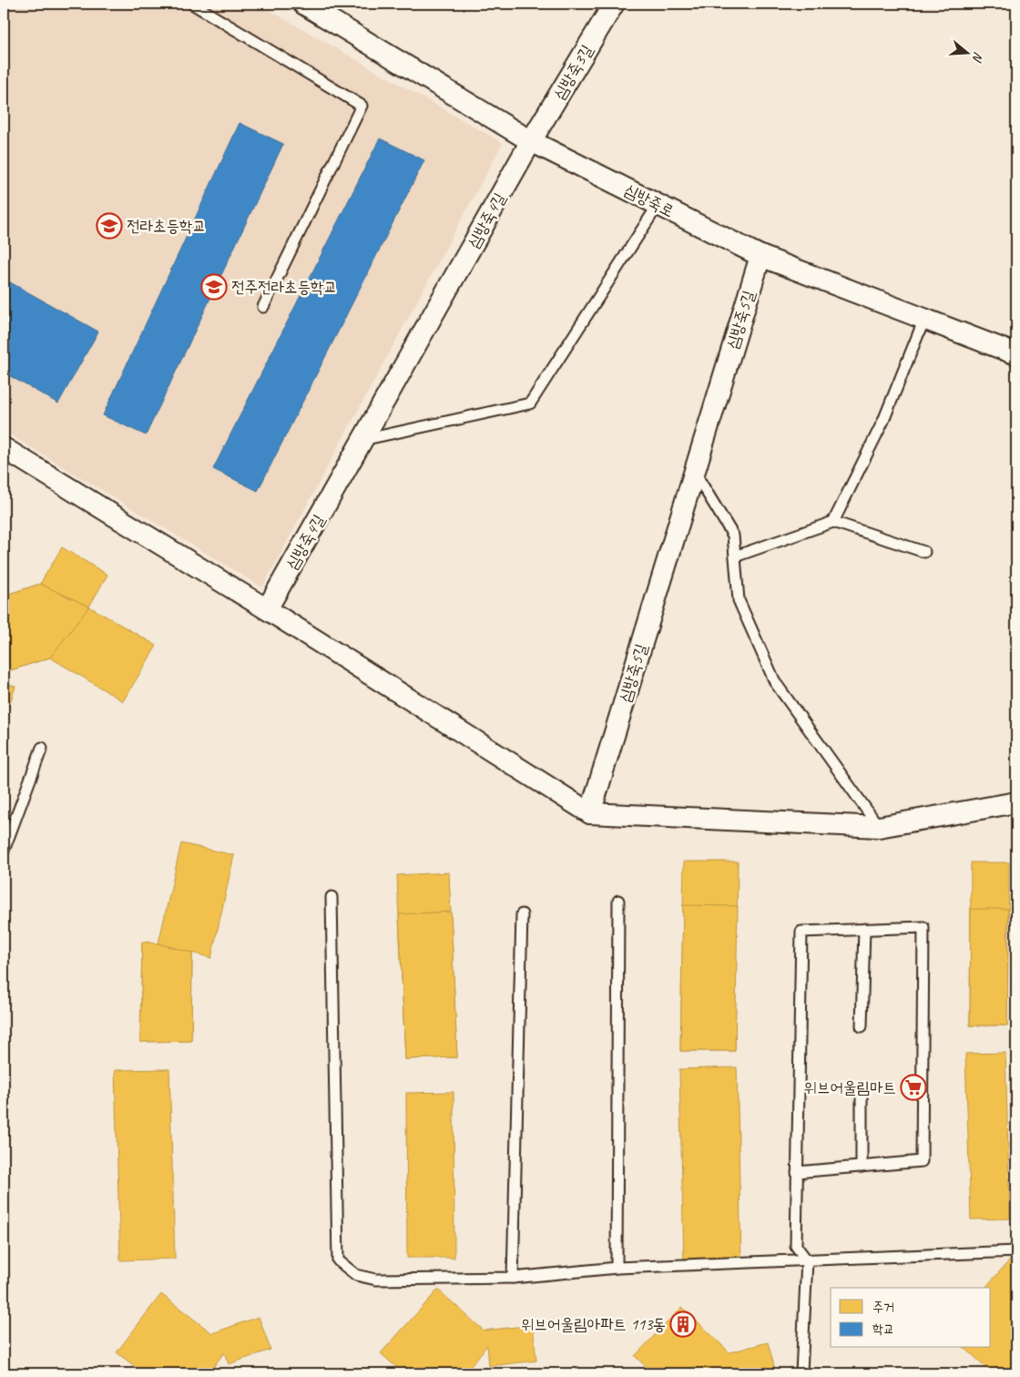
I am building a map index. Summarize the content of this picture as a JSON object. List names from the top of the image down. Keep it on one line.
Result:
{"streets":{"street":["심방죽3길","심방죽로","심방죽4길","심방죽5길"]},"crossings":[["심방죽3길","심방죽로"],["심방죽3길","심방죽4길"],["심방죽로","심방죽4길"],["심방죽로","심방죽5길"]],"places":{"school or university":["전라초등학교","전주전라초등학교"],"supermarket":["위브어울림마트"],"building":["위브어울림아파트 113동"]},"legend":["주거","학교"],"north":"right"}
